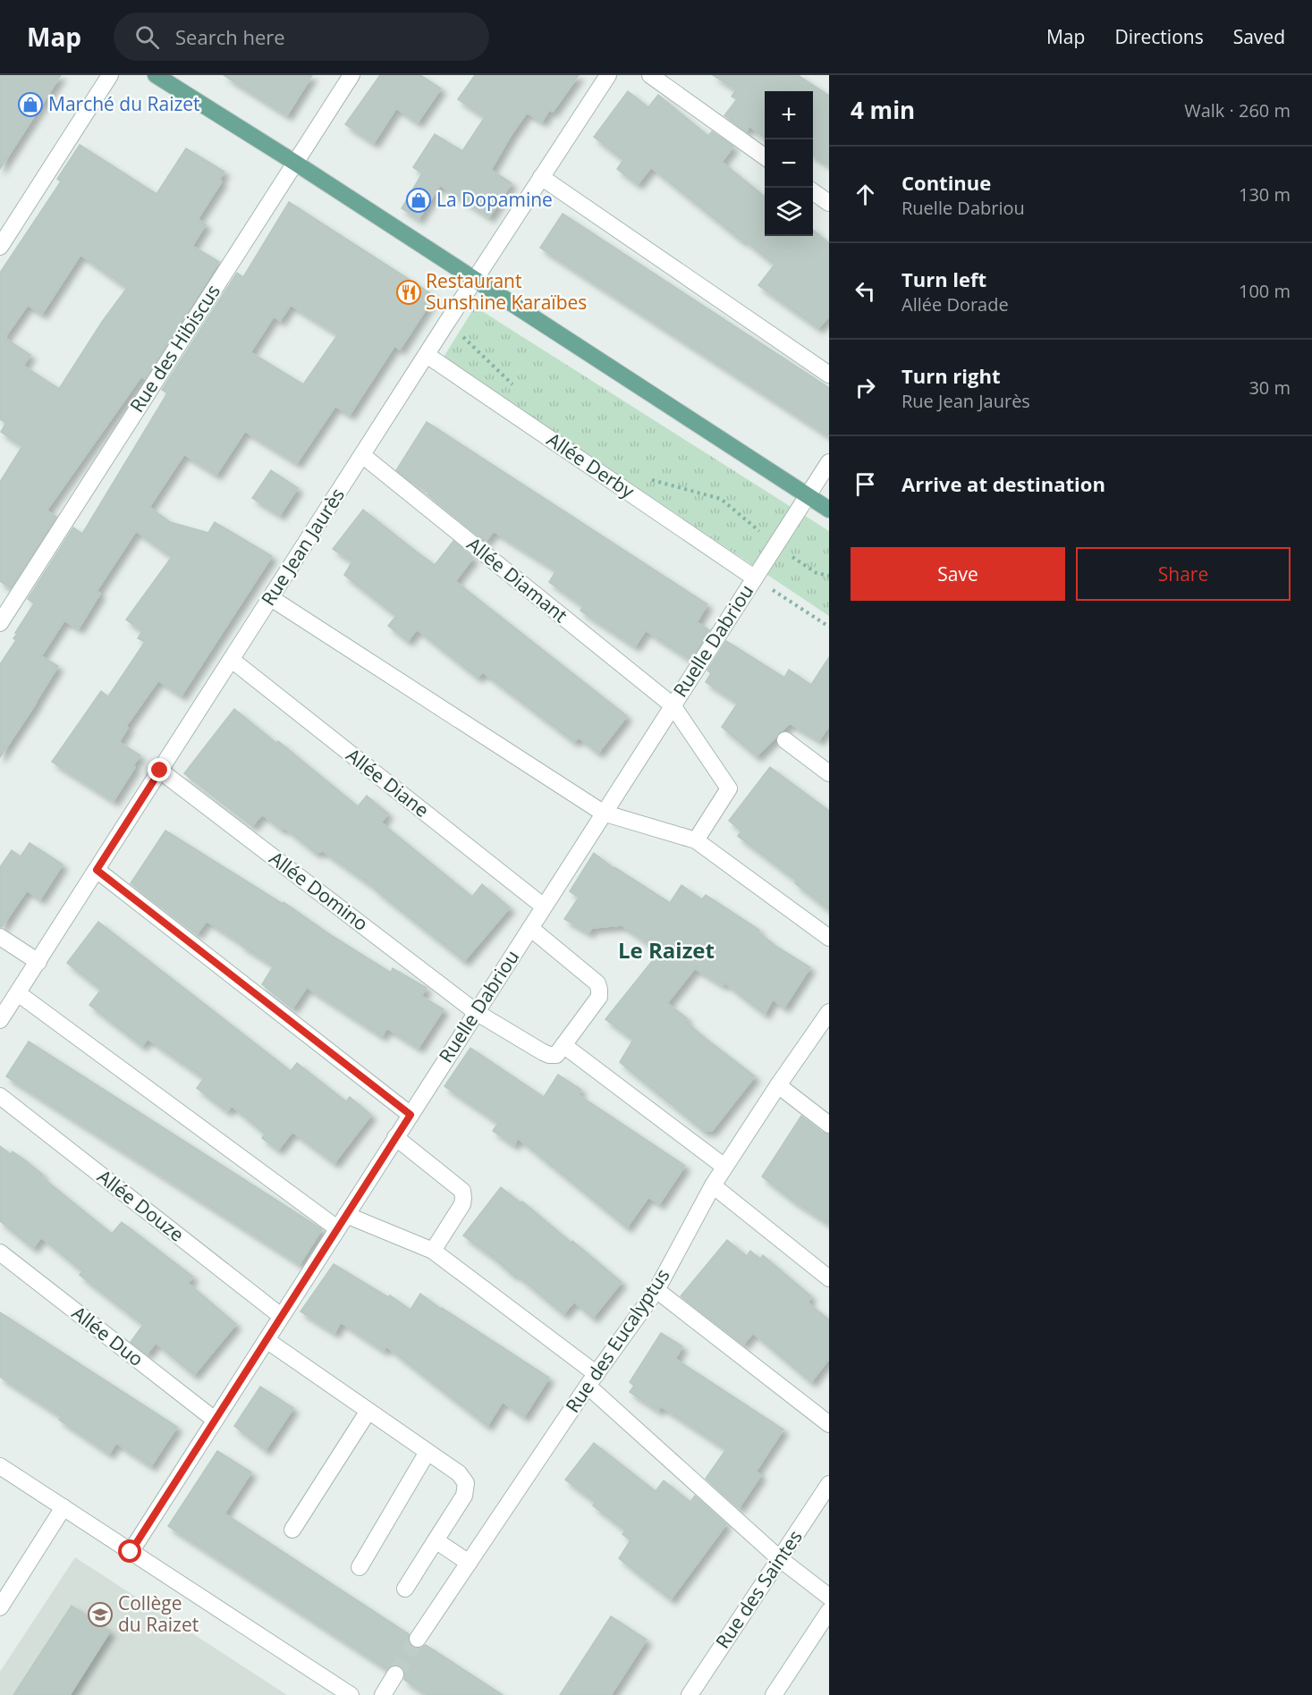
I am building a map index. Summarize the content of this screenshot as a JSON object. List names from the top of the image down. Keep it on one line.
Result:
{"streets":{"street":["Rue des Hibiscus","Allée Derby","Rue Jean Jaurès","Allée Diamant","Ruelle Dabriou","Allée Diane","Allée Domino","Allée Douze","Allée Duo","Rue des Eucalyptus","Rue des Saintes"]},"crossings":[["Allée Derby","Rue Jean Jaurès"],["Allée Derby","Ruelle Dabriou"],["Rue Jean Jaurès","Allée Diamant"],["Rue Jean Jaurès","Allée Diane"],["Rue Jean Jaurès","Allée Domino"],["Allée Diamant","Ruelle Dabriou"],["Ruelle Dabriou","Allée Diane"],["Ruelle Dabriou","Allée Domino"],["Ruelle Dabriou","Allée Douze"],["Ruelle Dabriou","Allée Duo"]],"districts":["Le Raizet"],"places":{"shop":["Marché du Raizet","La Dopamine"],"restaurant":["Restaurant Sunshine Karaïbes"],"school or university":["Collège du Raizet"]},"page":{"header":"Map","search":"Search here","nav":["Map","Directions","Saved"],"heading":["4 min","Walk · 260 m"],"map_buttons":["+","−"],"list":[["Continue","Ruelle Dabriou","130 m"],["Turn left","Allée Dorade","100 m"],["Turn right","Rue Jean Jaurès","30 m"],"Arrive at destination"],"buttons":["Save","Share"]}}
